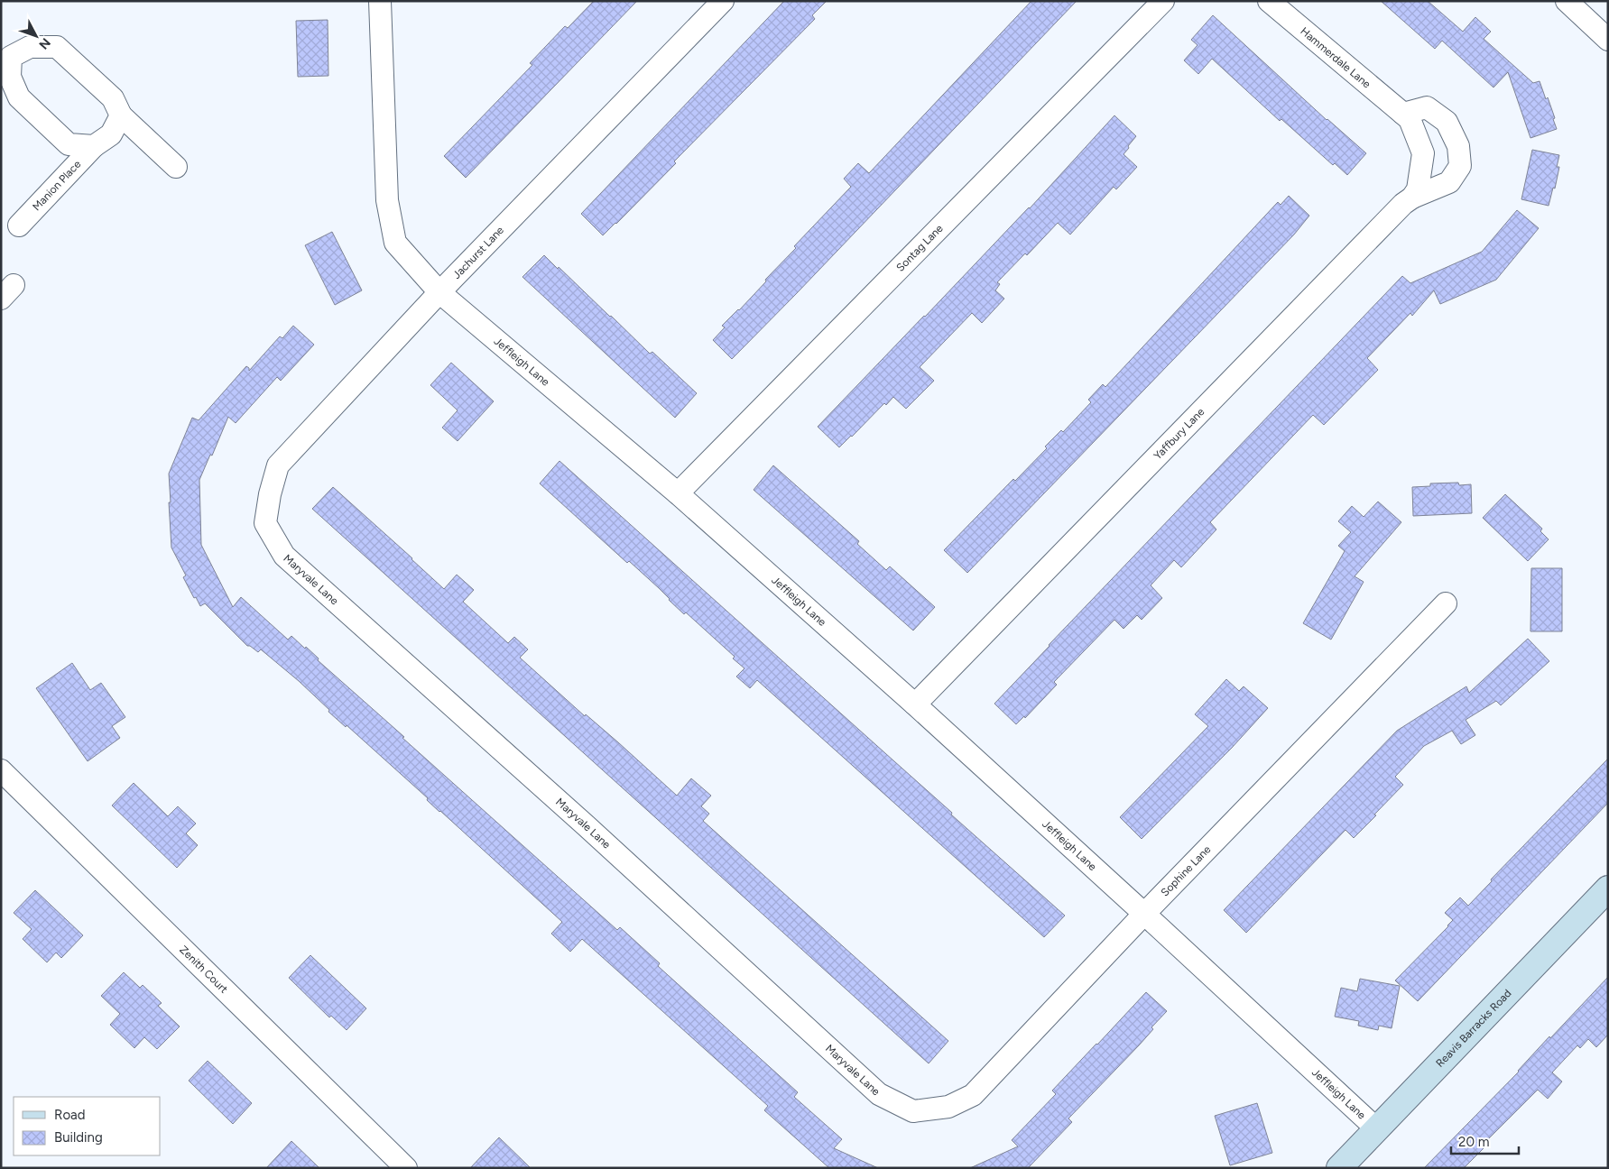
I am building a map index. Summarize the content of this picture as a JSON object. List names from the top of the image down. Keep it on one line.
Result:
{"streets":{"main road":["Reavis Barracks Road"],"street":["Hammerdale Lane","Manion Place","Sontag Lane","Jachurst Lane","Jeffleigh Lane","Yaffbury Lane","Maryvale Lane","Sophine Lane","Zenith Court"]},"crossings":[["Hammerdale Lane","Yaffbury Lane"],["Sontag Lane","Jeffleigh Lane"],["Jachurst Lane","Jeffleigh Lane"],["Jachurst Lane","Maryvale Lane"],["Jeffleigh Lane","Yaffbury Lane"],["Jeffleigh Lane","Sophine Lane"],["Jeffleigh Lane","Reavis Barracks Road"],["Maryvale Lane","Sophine Lane"]],"legend":["Road","Building"],"scale_bar":"20 m","north":"bottom right"}
